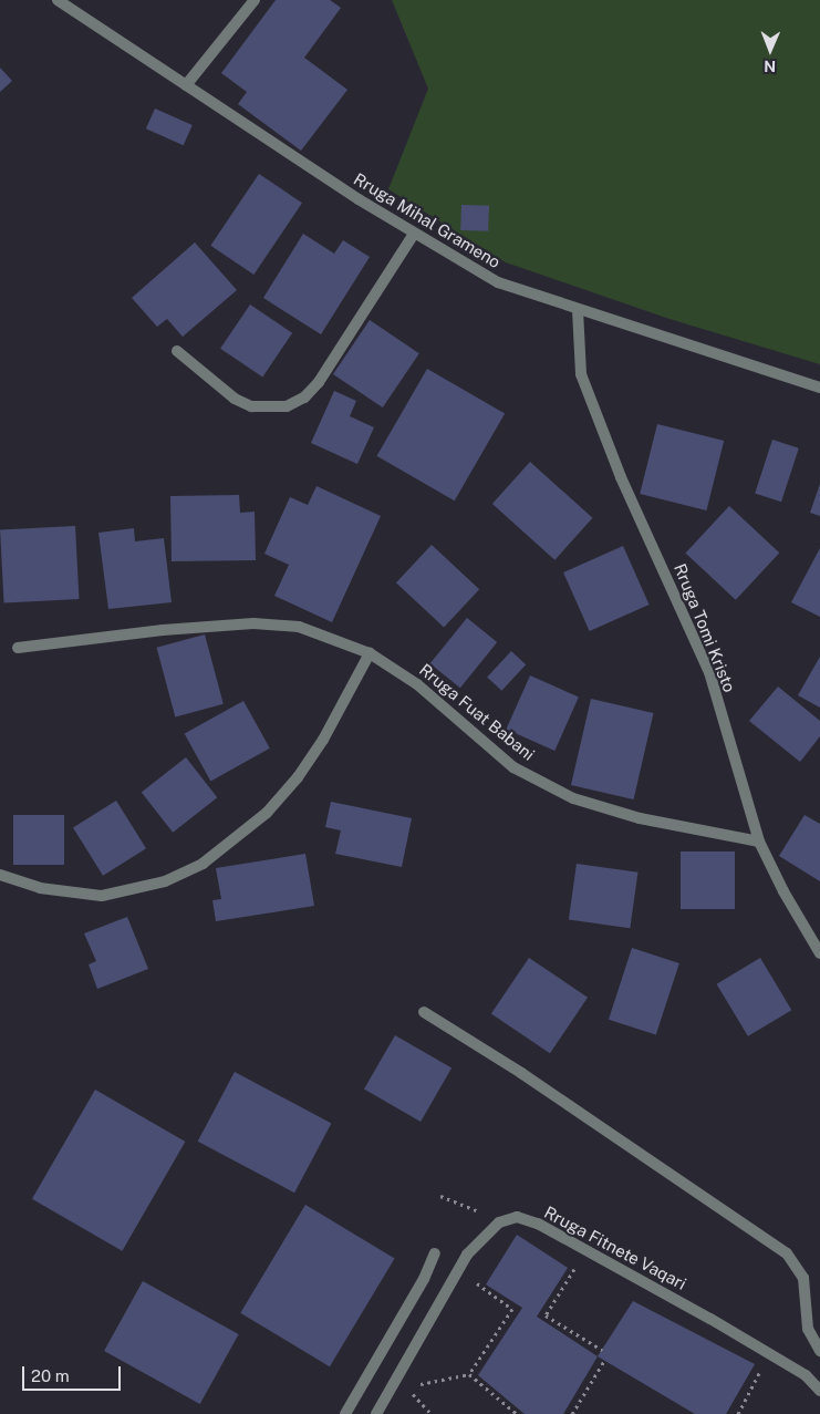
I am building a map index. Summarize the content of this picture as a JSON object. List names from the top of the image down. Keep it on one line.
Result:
{"streets":{"street":["Rruga Mihal Grameno","Rruga Tomi Kristo","Rruga Fuat Babani","Rruga Fitnete Vaqari"]},"crossings":[["Rruga Mihal Grameno","Rruga Tomi Kristo"],["Rruga Tomi Kristo","Rruga Fuat Babani"]],"scale_bar":"20 m","north":"bottom"}
